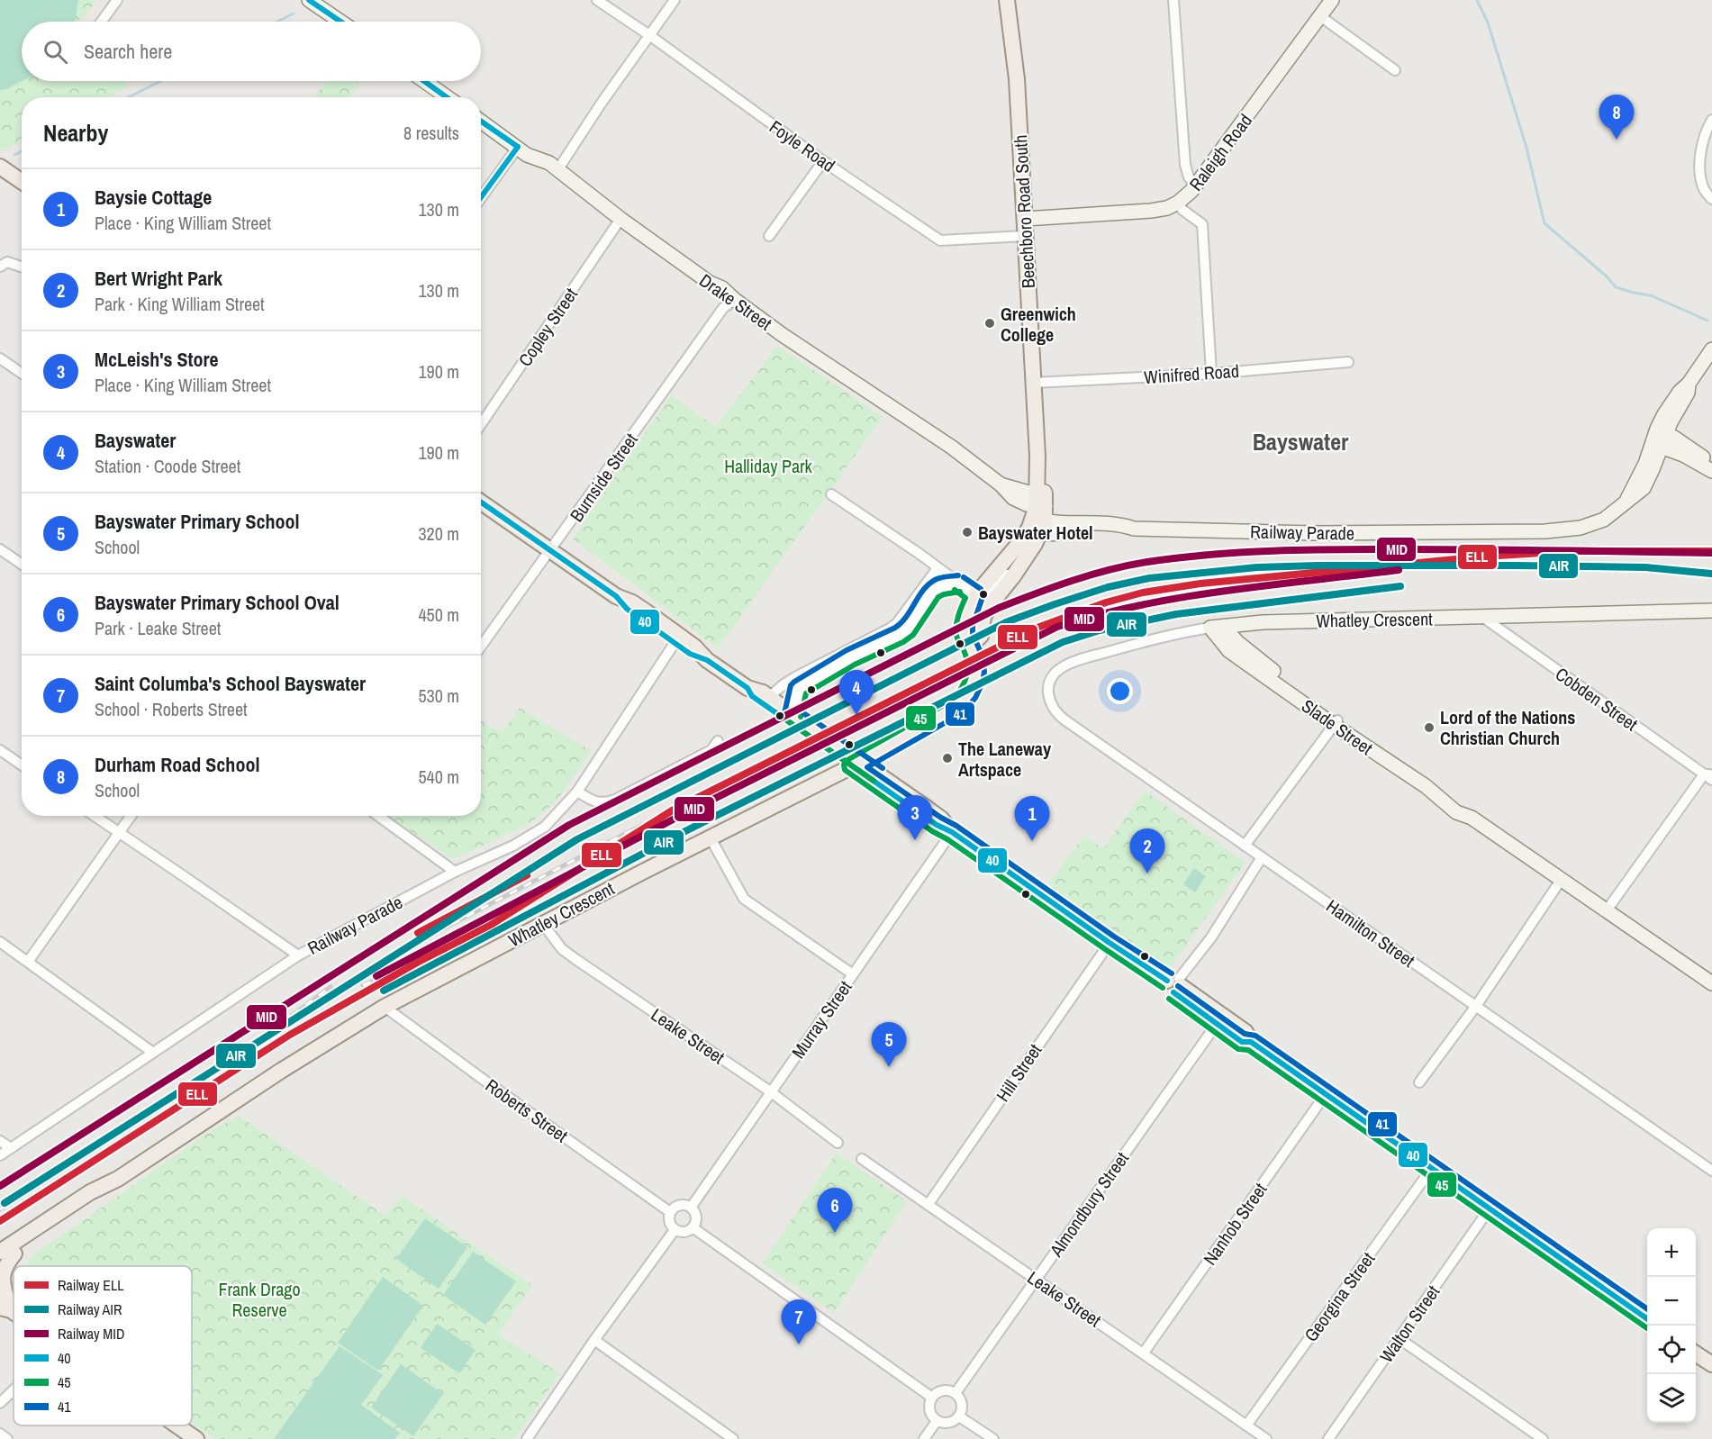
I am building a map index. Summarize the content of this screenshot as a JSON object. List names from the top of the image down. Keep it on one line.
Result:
{"streets":{"main road":["Beechboro Road South","Whatley Crescent"],"street":["Foyle Road","Raleigh Road","Drake Street","Copley Street","Winifred Road","Burnside Street","Railway Parade","Cobden Street","Slade Street","Hamilton Street","Murray Street","Leake Street","Hill Street","Roberts Street","Almondbury Street","Nanhob Street","Georgina Street","Walton Street"]},"crossings":[["Foyle Road","Beechboro Road South"],["Raleigh Road","Beechboro Road South"],["Beechboro Road South","Drake Street"],["Beechboro Road South","Winifred Road"],["Beechboro Road South","Railway Parade"],["Drake Street","Copley Street"],["Drake Street","Burnside Street"],["Drake Street","Railway Parade"],["Whatley Crescent","Cobden Street"],["Whatley Crescent","Slade Street"],["Whatley Crescent","Hamilton Street"],["Whatley Crescent","Leake Street"],["Whatley Crescent","Roberts Street"],["Murray Street","Leake Street"],["Murray Street","Roberts Street"],["Leake Street","Hill Street"],["Leake Street","Almondbury Street"],["Leake Street","Nanhob Street"],["Leake Street","Georgina Street"]],"districts":["Bayswater"],"parks":["Halliday Park","Frank Drago Reserve"],"places":["Greenwich College","Bayswater Hotel","Lord of the Nations Christian Church","The Laneway Artspace"],"lines":["transit line 40","rail line MID","rail line ELL","rail line AIR","transit line 41","transit line 45"],"legend":["Railway ELL","Railway AIR","Railway MID","40","45","41"],"page":{"search":"Search here","pins":["8","4","3","1","2","5","6","7"],"heading":["Nearby","8 results"],"list":[{"mark":"1","name":"Baysie Cottage","note":"Place · King William Street","value":"130 m"},{"mark":"2","name":"Bert Wright Park","note":"Park · King William Street","value":"130 m"},{"mark":"3","name":"McLeish's Store","note":"Place · King William Street","value":"190 m"},{"mark":"4","name":"Bayswater","note":"Station · Coode Street","value":"190 m"},{"mark":"5","name":"Bayswater Primary School","note":"School","value":"320 m"},{"mark":"6","name":"Bayswater Primary School Oval","note":"Park · Leake Street","value":"450 m"},{"mark":"7","name":"Saint Columba's School Bayswater","note":"School · Roberts Street","value":"530 m"},{"mark":"8","name":"Durham Road School","note":"School","value":"540 m"}],"map_buttons":["+","−"]}}
